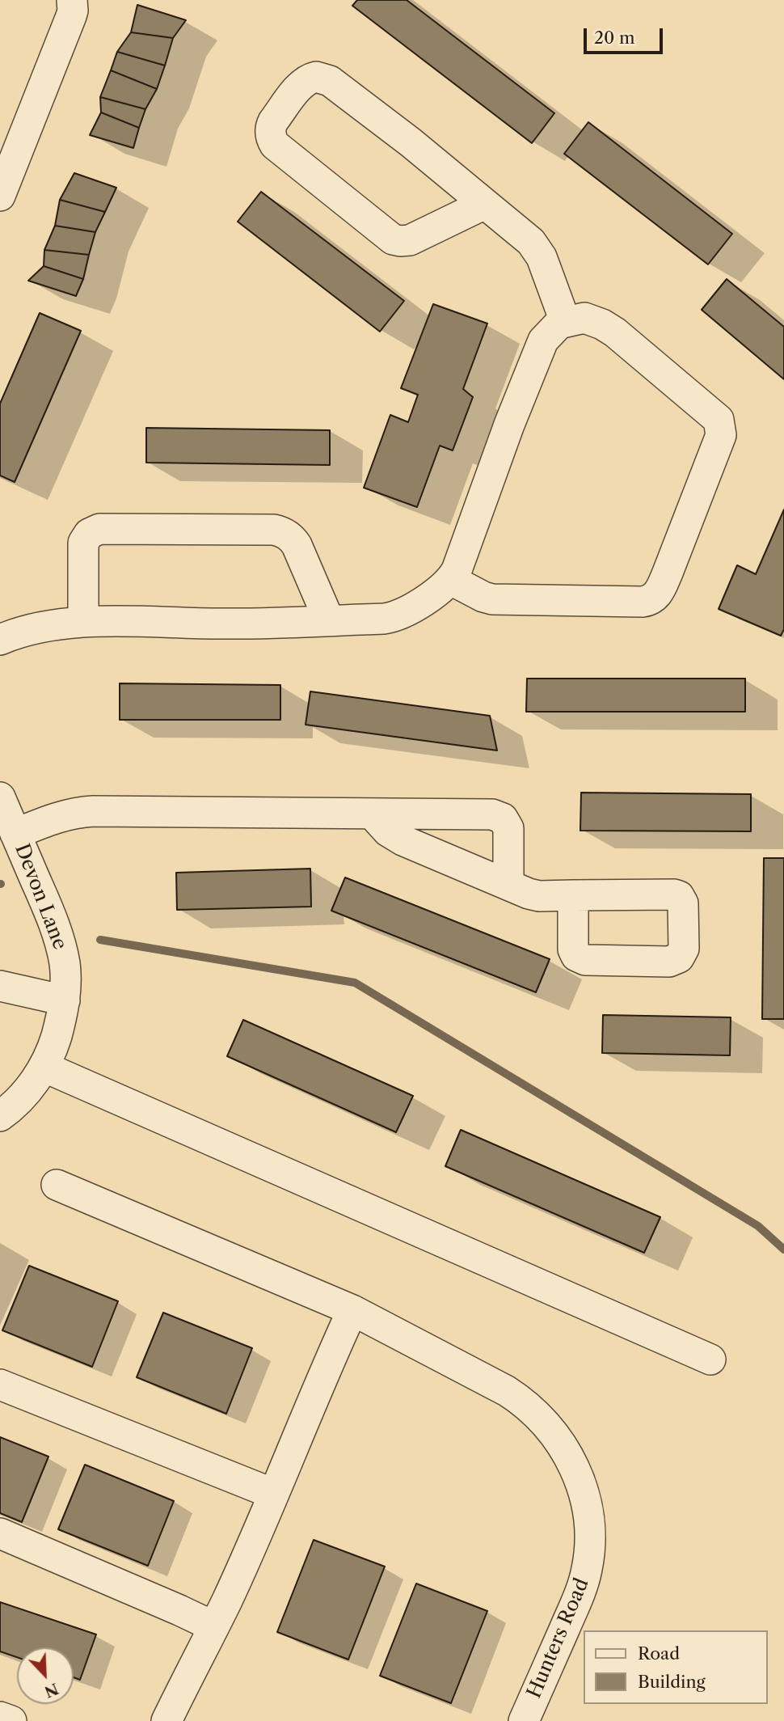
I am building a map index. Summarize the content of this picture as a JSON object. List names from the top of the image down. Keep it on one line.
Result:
{"streets":{"street":["Devon Lane","Hunters Road"]},"legend":["Road","Building"],"scale_bar":"20 m","north":"bottom right"}
